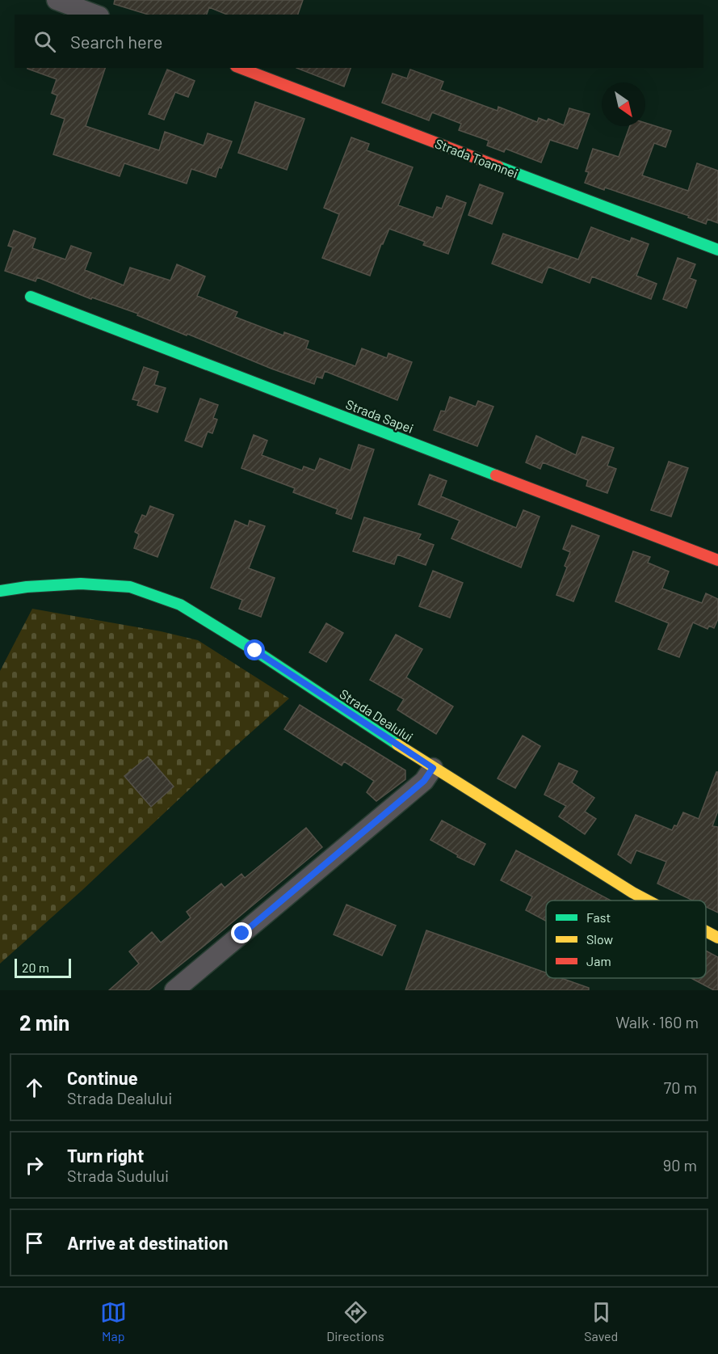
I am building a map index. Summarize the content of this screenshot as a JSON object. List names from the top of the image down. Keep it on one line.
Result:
{"streets":{"street":["Strada Toamnei","Strada Sapei","Strada Dealului"]},"legend":["Fast","Slow","Jam"],"scale_bar":"20 m","north":"bottom right","page":{"search":"Search here","scale":"20 m","heading":["2 min","Walk · 160 m"],"list":[["Continue","Strada Dealului","70 m"],["Turn right","Strada Sudului","90 m"],"Arrive at destination"],"nav":["Map","Directions","Saved"]}}
